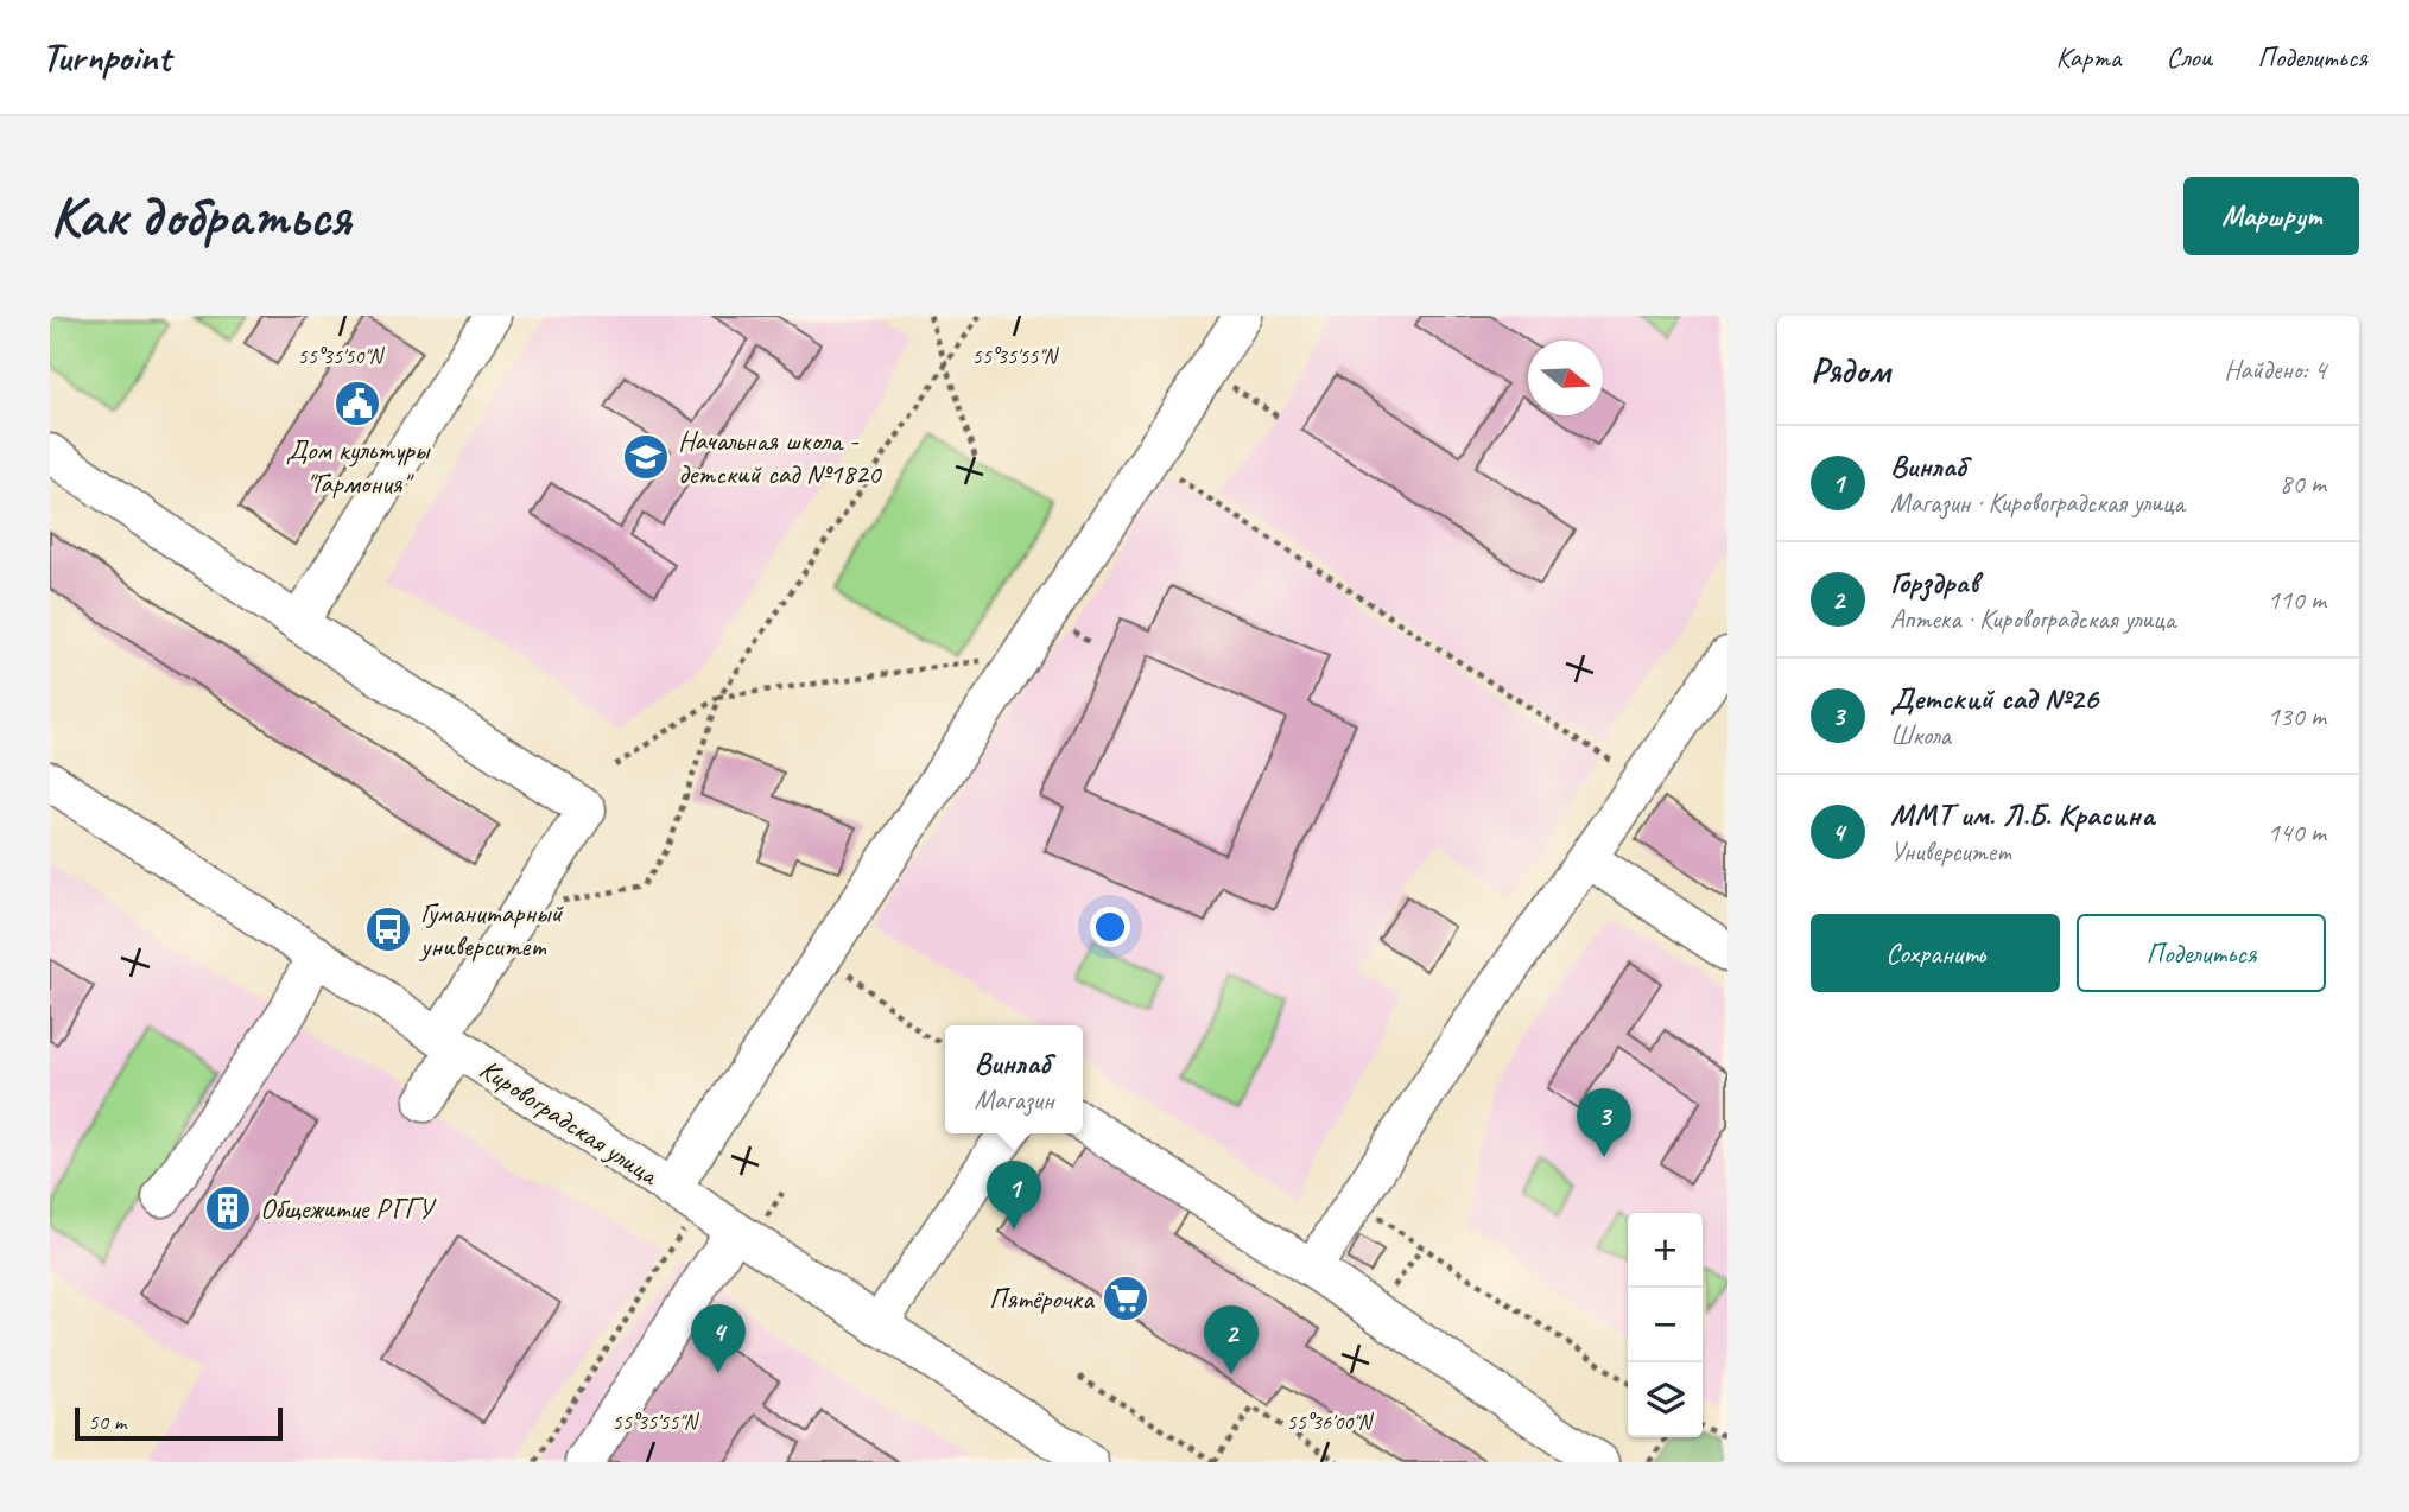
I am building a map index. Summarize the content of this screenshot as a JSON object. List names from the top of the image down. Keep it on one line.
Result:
{"streets":{"street":["Кировоградская улица"]},"places":{"public building":["Дом культуры \"Гармония\""],"school or university":["Начальная школа - детский сад №1820"],"bus stop":["Гуманитарный университет"],"building":["Общежитие РГГУ"],"supermarket":["Пятёрочка"]},"scale_bar":"50 m","north":"right","page":{"header":"Turnpoint","nav":["Карта","Слои","Поделиться"],"buttons":["Маршрут",["Сохранить","Поделиться"]],"title":"Как добраться","heading":["Рядом","Найдено: 4"],"list":[{"mark":"1","name":"Винлаб","note":"Магазин · Кировоградская улица","value":"80 m"},{"mark":"2","name":"Горздрав","note":"Аптека · Кировоградская улица","value":"110 m"},{"mark":"3","name":"Детский сад №26","note":"Школа","value":"130 m"},{"mark":"4","name":"ММТ им. Л.Б. Красина","note":"Университет","value":"140 m"}],"popup":["Винлаб","Магазин"],"pins":["3","1","4","2"],"map_buttons":["+","−"],"scale":"50 m"},"coordinates":["55°35'50\"N","55°35'55\"N","55°36'00\"N"]}
